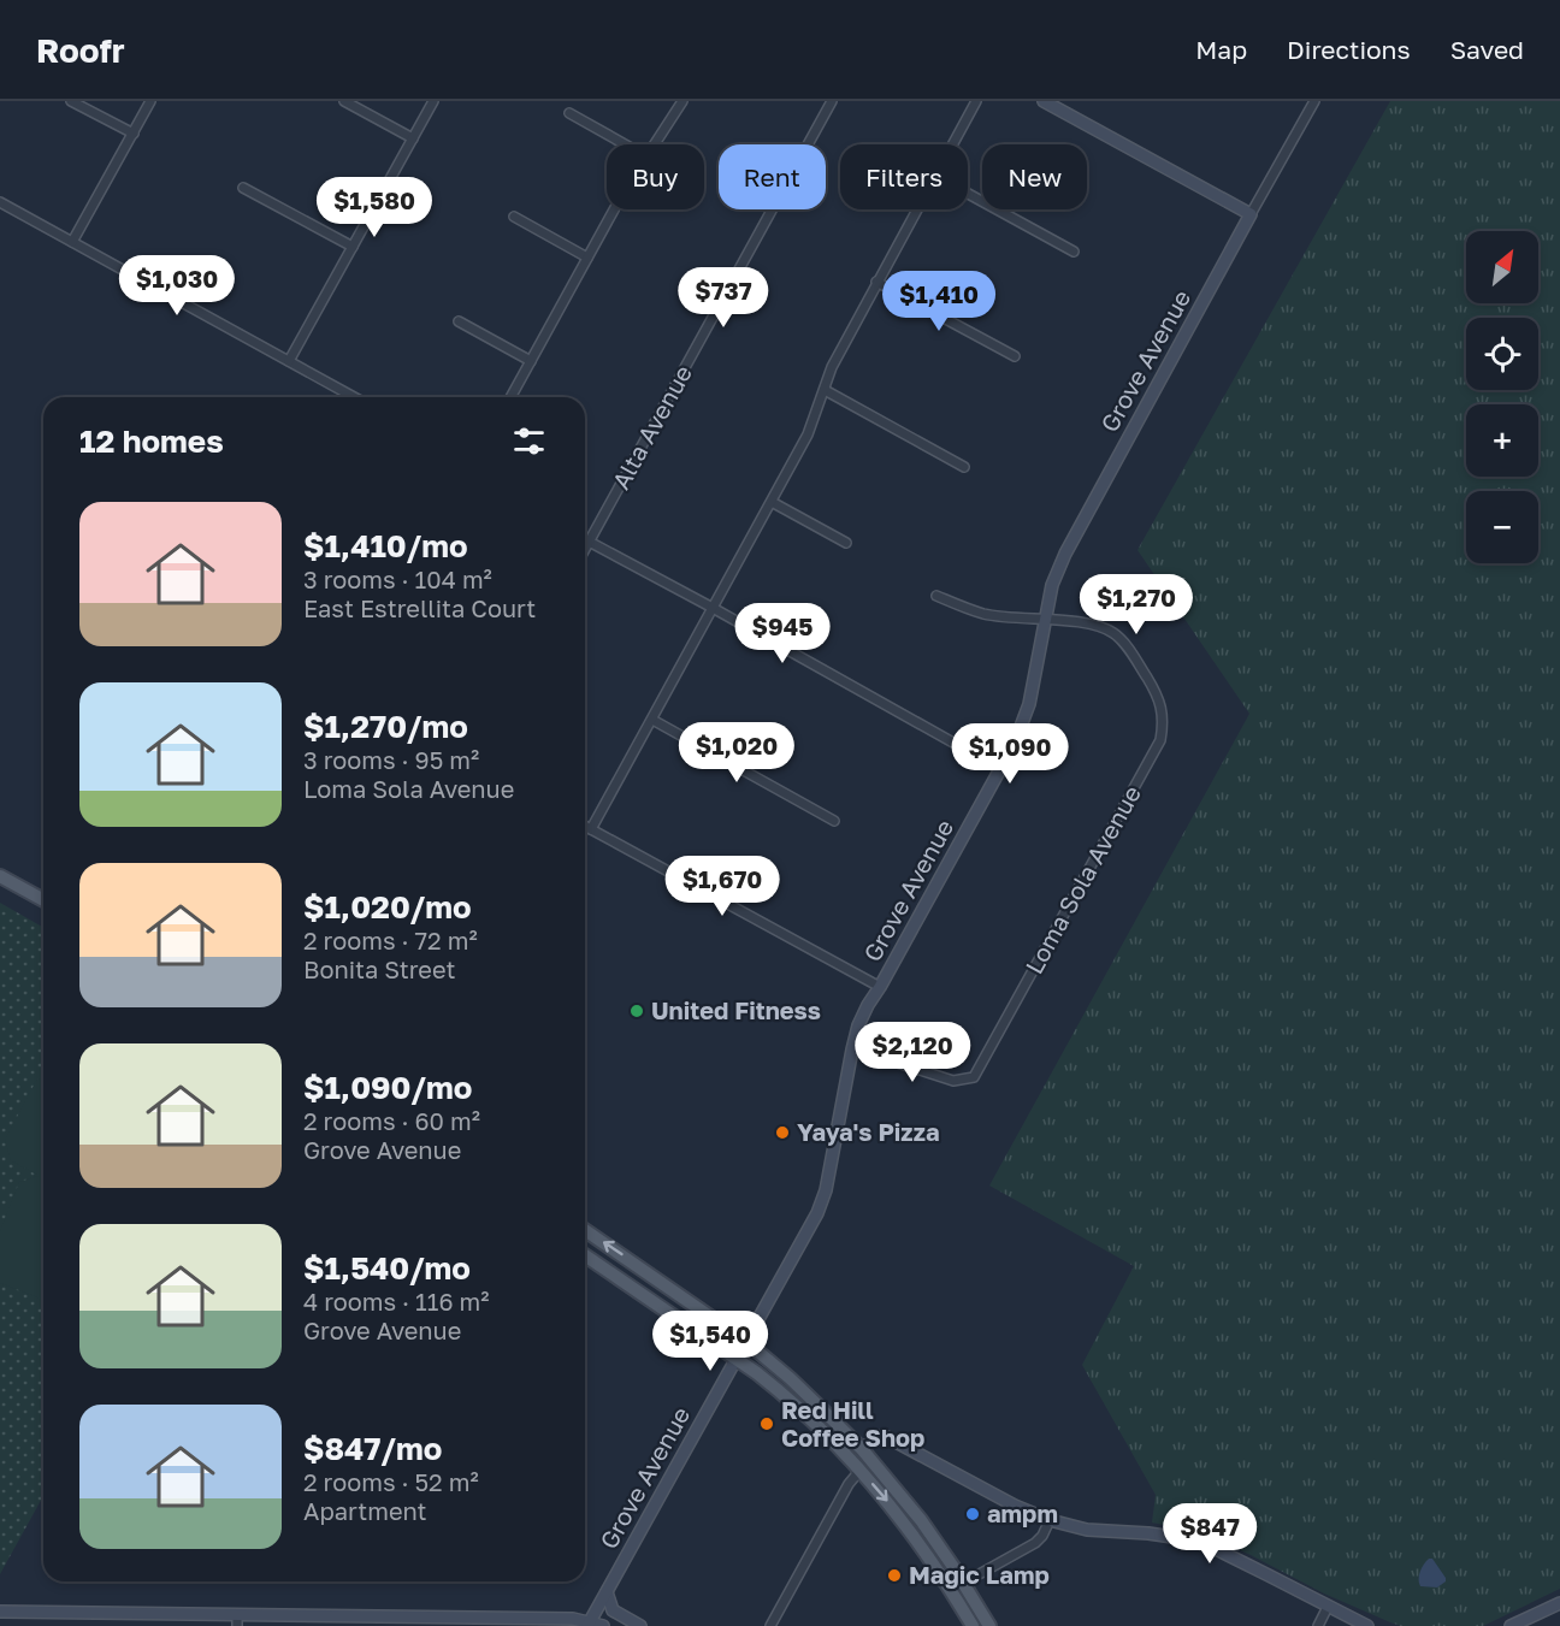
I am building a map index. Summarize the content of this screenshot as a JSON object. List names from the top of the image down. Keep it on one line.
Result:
{"streets":{"street":["Grove Avenue","Alta Avenue","Loma Sola Avenue"]},"crossings":[["Grove Avenue","Loma Sola Avenue"]],"places":["United Fitness","Yaya's Pizza","Red Hill Coffee Shop","ampm","Magic Lamp"],"north":"top right","page":{"header":"Roofr","nav":["Map","Directions","Saved"],"chip":["Buy","Rent","Filters","New"],"price":["$1,580","$1,030","$737","$1,410","$1,270","$945","$1,020","$1,090","$1,670","$2,120","$1,540","$847"],"map_buttons":["+","−"],"heading":"12 homes","list":[{"name":"$1,410/mo","note":"3 rooms · 104 m² · East Estrellita Court"},{"name":"$1,270/mo","note":"3 rooms · 95 m² · Loma Sola Avenue"},{"name":"$1,020/mo","note":"2 rooms · 72 m² · Bonita Street"},{"name":"$1,090/mo","note":"2 rooms · 60 m² · Grove Avenue"},{"name":"$1,540/mo","note":"4 rooms · 116 m² · Grove Avenue"},{"name":"$847/mo","note":"2 rooms · 52 m² · Apartment"}]}}
